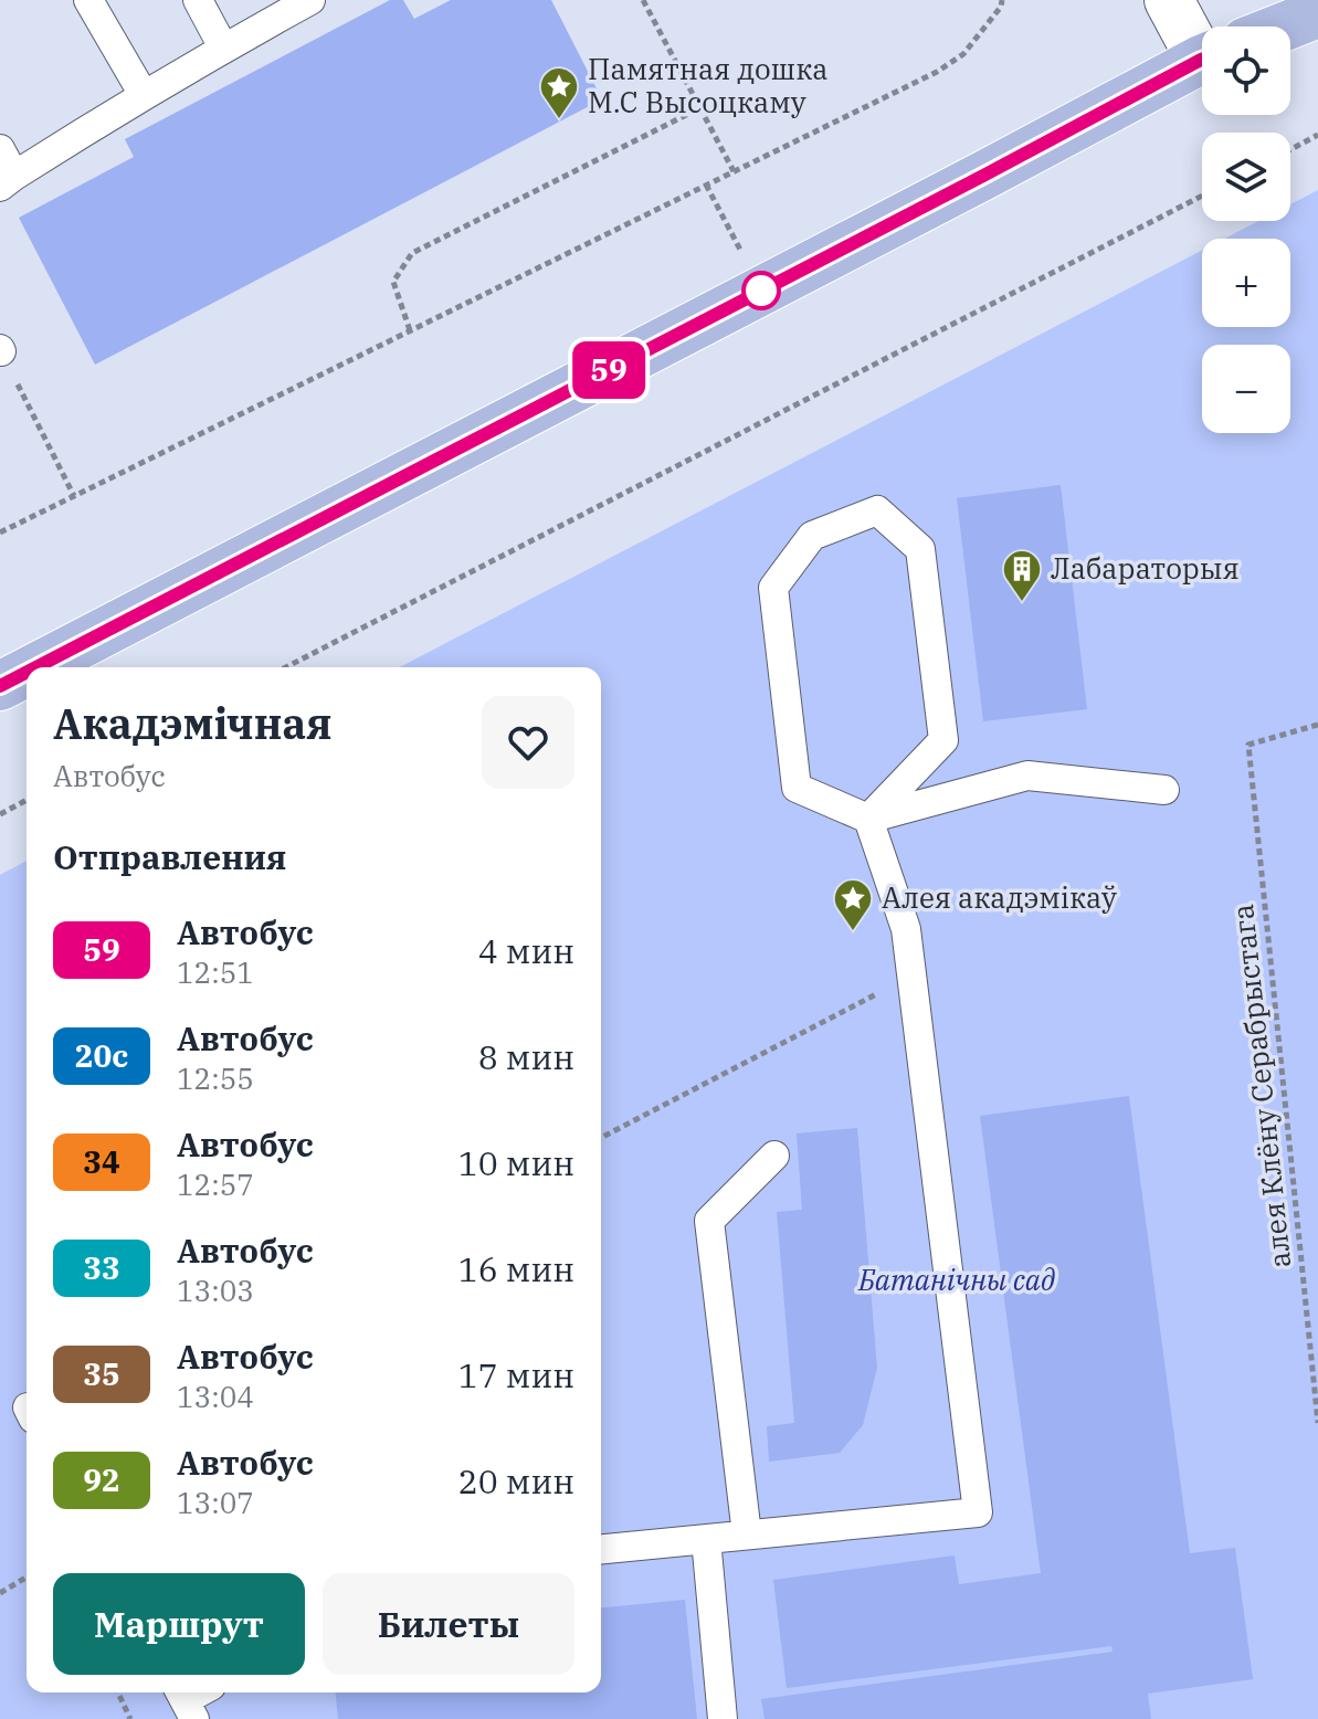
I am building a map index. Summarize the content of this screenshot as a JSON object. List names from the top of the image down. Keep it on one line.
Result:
{"streets":{"path":["алея Клёну Серабрыстага"]},"parks":["Батанічны сад"],"places":{"place":["Памятная дошка М.С Высоцкаму","Алея акадэмікаў"],"building":["Лабараторыя"]},"lines":["bus line 59"],"page":{"on_map":"59","map_buttons":["+","−"],"heading":[["Акадэмічная","Автобус"],"Отправления"],"list":[{"mark":"59","name":"Автобус","note":"12:51","value":"4 мин"},{"mark":"20с","name":"Автобус","note":"12:55","value":"8 мин"},{"mark":"34","name":"Автобус","note":"12:57","value":"10 мин"},{"mark":"33","name":"Автобус","note":"13:03","value":"16 мин"},{"mark":"35","name":"Автобус","note":"13:04","value":"17 мин"},{"mark":"92","name":"Автобус","note":"13:07","value":"20 мин"}],"buttons":["Маршрут","Билеты"]}}
